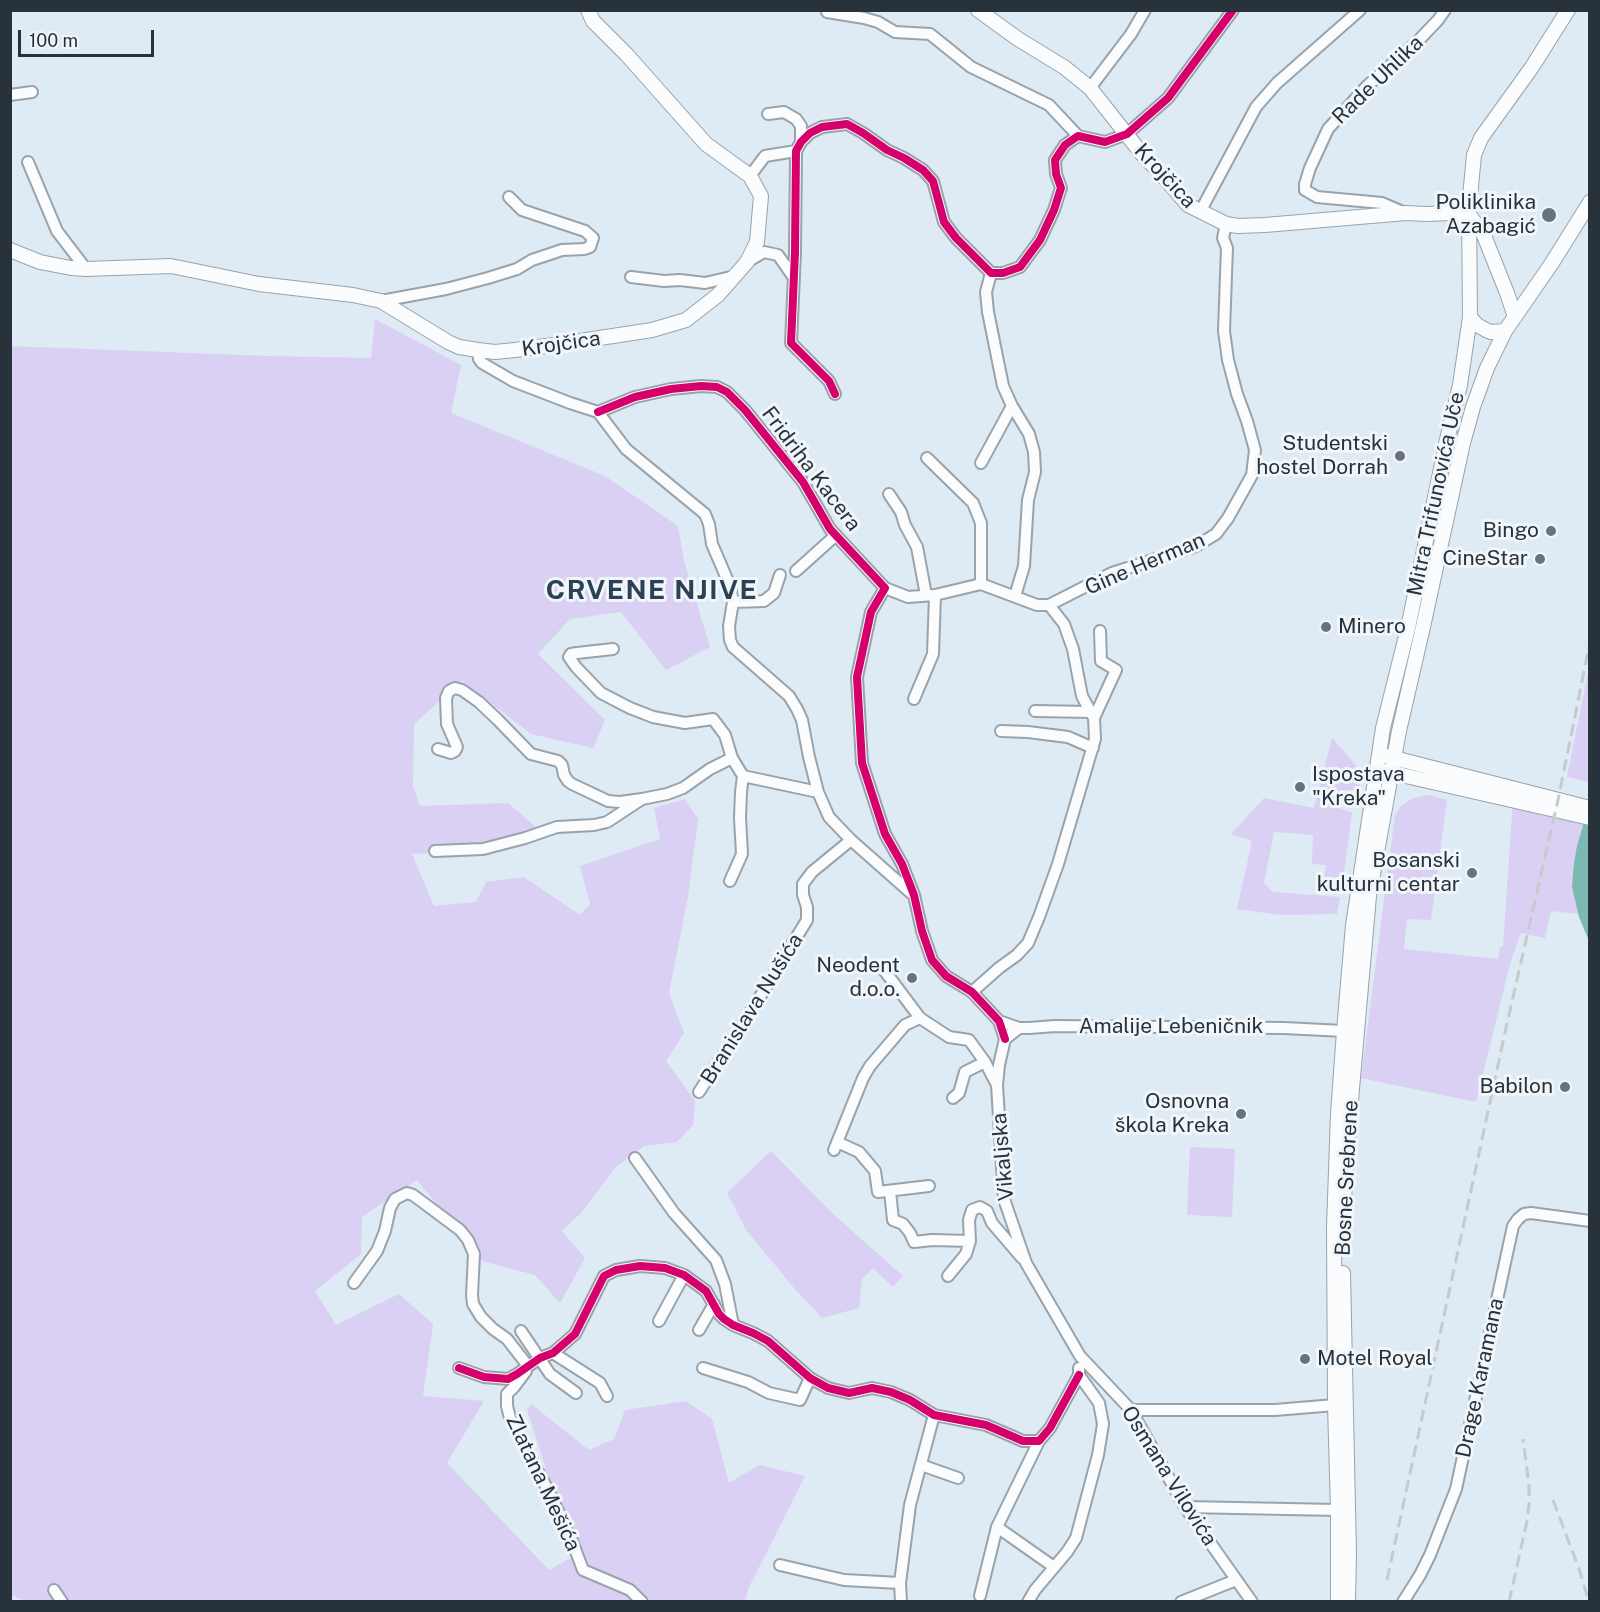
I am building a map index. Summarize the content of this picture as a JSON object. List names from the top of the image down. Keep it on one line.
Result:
{"streets":{"main road":["Krojčica","Mitra Trifunovića Uče","Bosne Srebrene"],"street":["Rade Uhlika","Fridriha Kacera","Gine Herman","Branislava Nušića","Amalije Lebeničnik","Vikaljska","Drage Karamana","Osmana Vilovića","Zlatana Mešića"]},"crossings":[["Rade Uhlika","Krojčica"],["Krojčica","Mitra Trifunovića Uče"],["Krojčica","Gine Herman"],["Mitra Trifunovića Uče","Bosne Srebrene"],["Amalije Lebeničnik","Bosne Srebrene"],["Vikaljska","Osmana Vilovića"]],"districts":["CRVENE NJIVE"],"places":["Poliklinika Azabagić","Studentski hostel Dorrah","Bingo","CineStar","Minero","Ispostava \"Kreka\"","Bosanski kulturni centar","Neodent d.o.o.","Babilon","Osnovna škola Kreka","Motel Royal"],"scale_bar":"100 m"}
